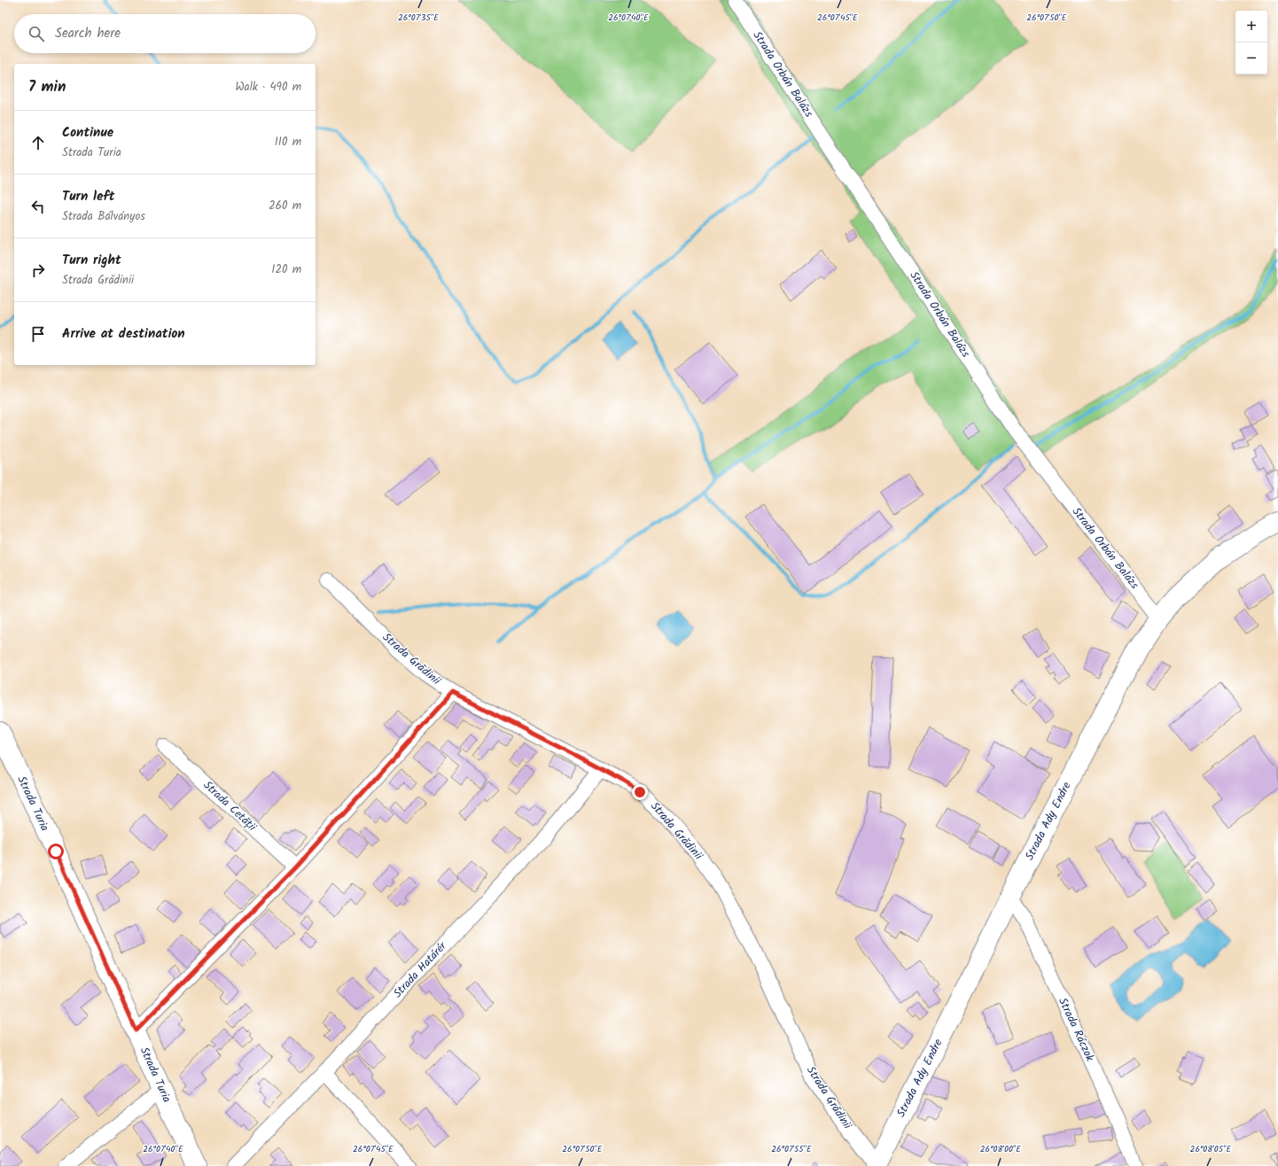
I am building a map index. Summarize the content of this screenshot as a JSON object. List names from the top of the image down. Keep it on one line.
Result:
{"streets":{"main road":["Strada Turia","Strada Ady Endre"],"street":["Strada Orbán Balázs","Strada Grădinii","Strada Cetății","Strada Határér","Strada Ráczok"]},"crossings":[["Strada Orbán Balázs","Strada Ady Endre"],["Strada Grădinii","Strada Ady Endre"],["Strada Grădinii","Strada Határér"],["Strada Ady Endre","Strada Ráczok"]],"page":{"map_buttons":["+","−"],"search":"Search here","heading":["7 min","Walk · 490 m"],"list":[["Continue","Strada Turia","110 m"],["Turn left","Strada Bálványos","260 m"],["Turn right","Strada Grădinii","120 m"],"Arrive at destination"]},"coordinates":["26°07'35\"E","26°07'45\"E","26°07'50\"E","26°07'40\"E","26°07'55\"E","26°08'00\"E","26°08'05\"E"]}
